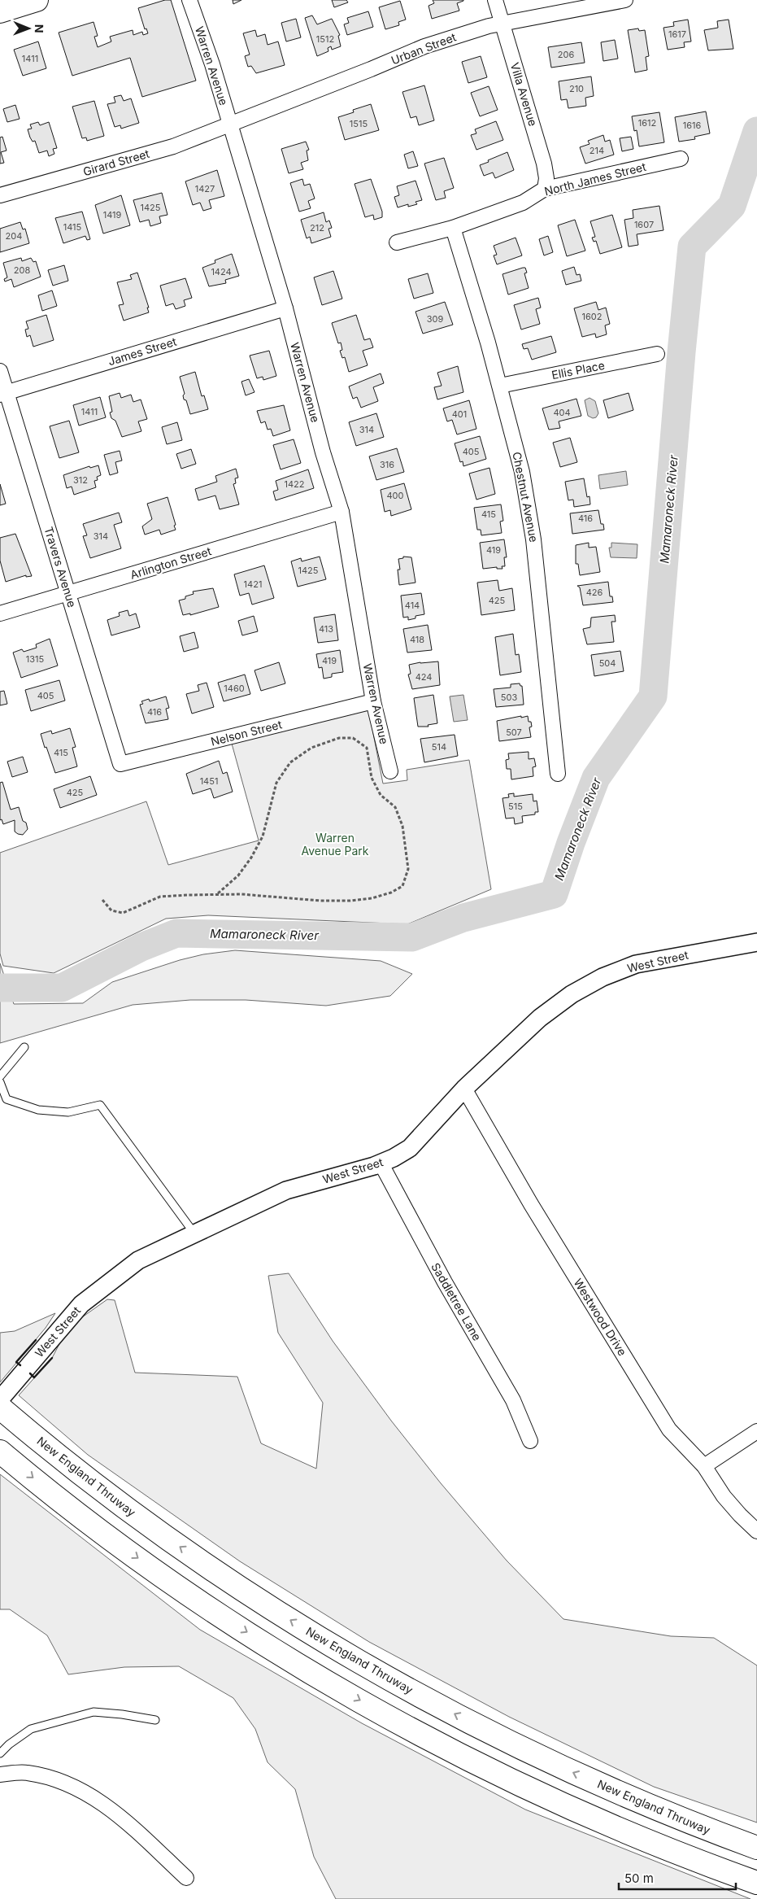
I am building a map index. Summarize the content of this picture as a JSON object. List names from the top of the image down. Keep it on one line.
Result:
{"streets":{"main road":["New England Thruway"],"street":["Urban Street","Warren Avenue","Villa Avenue","Girard Street","North James Street","James Street","Ellis Place","Chestnut Avenue","Arlington Street","Travers Avenue","Nelson Street","West Street","Saddletree Lane","Westwood Drive"]},"crossings":[["Urban Street","Warren Avenue"],["Urban Street","Villa Avenue"],["Urban Street","Girard Street"],["Warren Avenue","Girard Street"],["Warren Avenue","James Street"],["Warren Avenue","Arlington Street"],["Warren Avenue","Nelson Street"],["Villa Avenue","North James Street"],["North James Street","Chestnut Avenue"],["James Street","Travers Avenue"],["Ellis Place","Chestnut Avenue"],["Arlington Street","Travers Avenue"],["Travers Avenue","Nelson Street"],["West Street","Saddletree Lane"],["West Street","Westwood Drive"]],"water":["Mamaroneck River"],"parks":["Warren Avenue Park"],"house_numbers":["1617","1512","206","1411","210","1612","1515","1616","214","1427","1425","1419","1607","1415","212","204","208","1424","1602","309","1411","404","401","314","405","316","312","1422","400","415","416","314","419","1425","1421","426","425","414","413","418","1315","419","504","424","1460","405","503","416","507","514","415","1451","425","515"],"scale_bar":"50 m","north":"right"}
